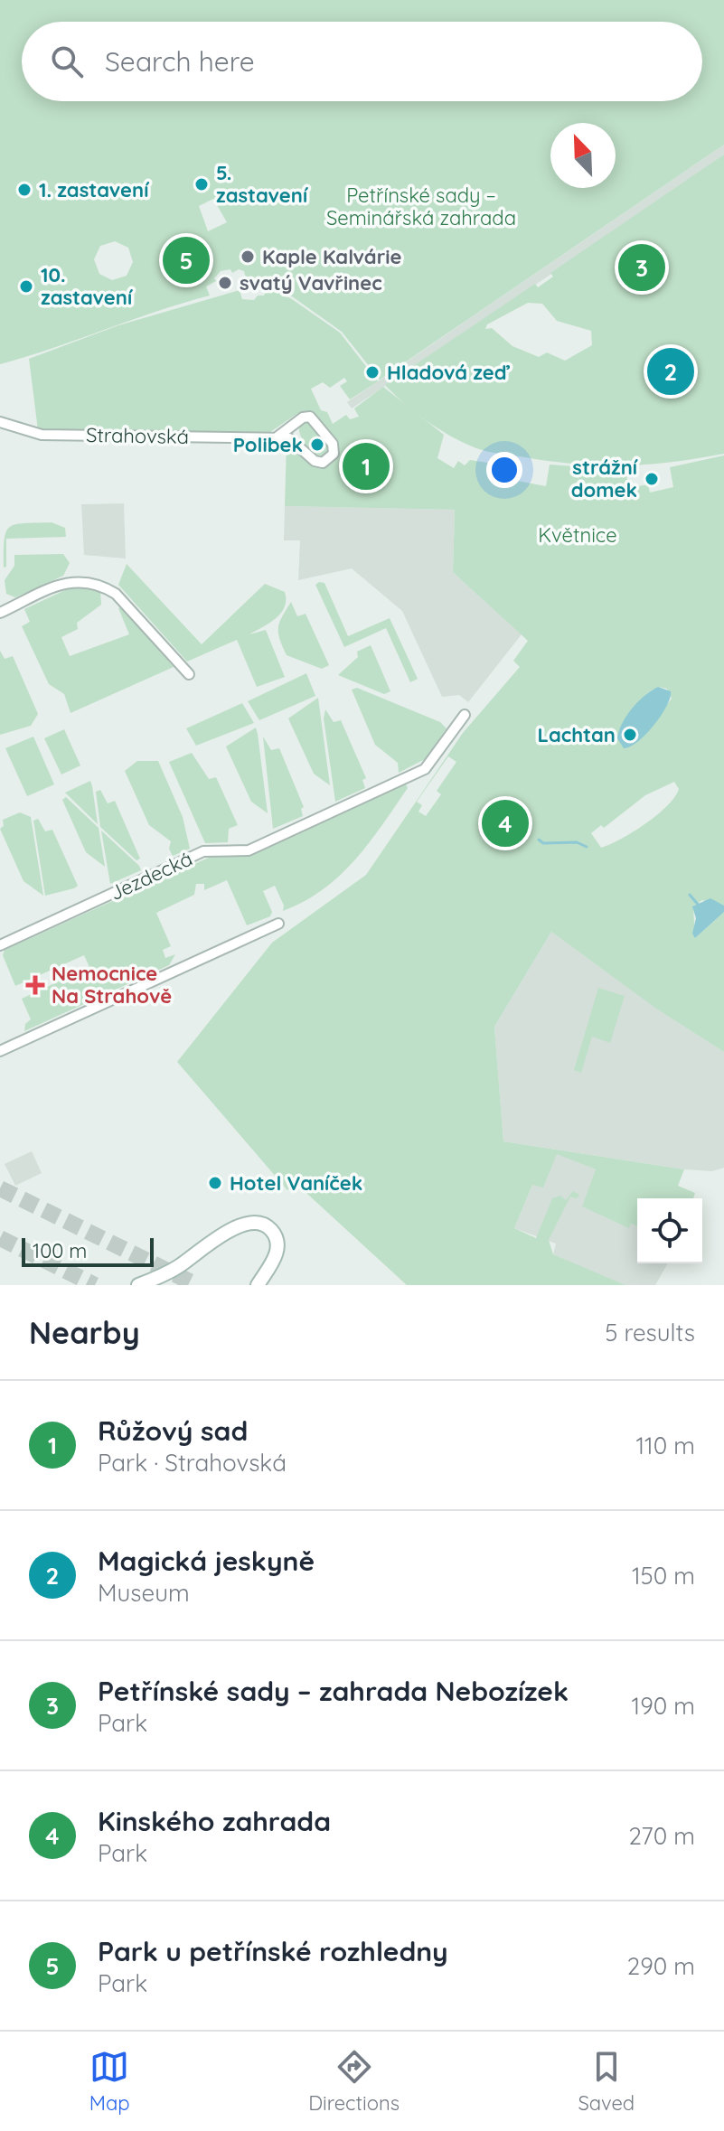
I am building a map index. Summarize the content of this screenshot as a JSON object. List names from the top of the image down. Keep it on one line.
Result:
{"streets":{"street":["Strahovská","Jezdecká"]},"parks":["Petřínské sady – Seminářská zahrada","Květnice"],"places":{"other":["5. zastavení","1. zastavení","Kaple Kalvárie","svatý Vavřinec","10. zastavení","Hladová zeď","Polibek","strážní domek","Lachtan","Hotel Vaníček"],"health":["Nemocnice Na Strahově"]},"scale_bar":"100 m","north":"top left","page":{"search":"Search here","pins":["5","3","2","1","4"],"scale":"100 m","heading":["Nearby","5 results"],"list":[{"mark":"1","name":"Růžový sad","note":"Park · Strahovská","value":"110 m"},{"mark":"2","name":"Magická jeskyně","note":"Museum","value":"150 m"},{"mark":"3","name":"Petřínské sady – zahrada Nebozízek","note":"Park","value":"190 m"},{"mark":"4","name":"Kinského zahrada","note":"Park","value":"270 m"},{"mark":"5","name":"Park u petřínské rozhledny","note":"Park","value":"290 m"}],"nav":["Map","Directions","Saved"]}}
